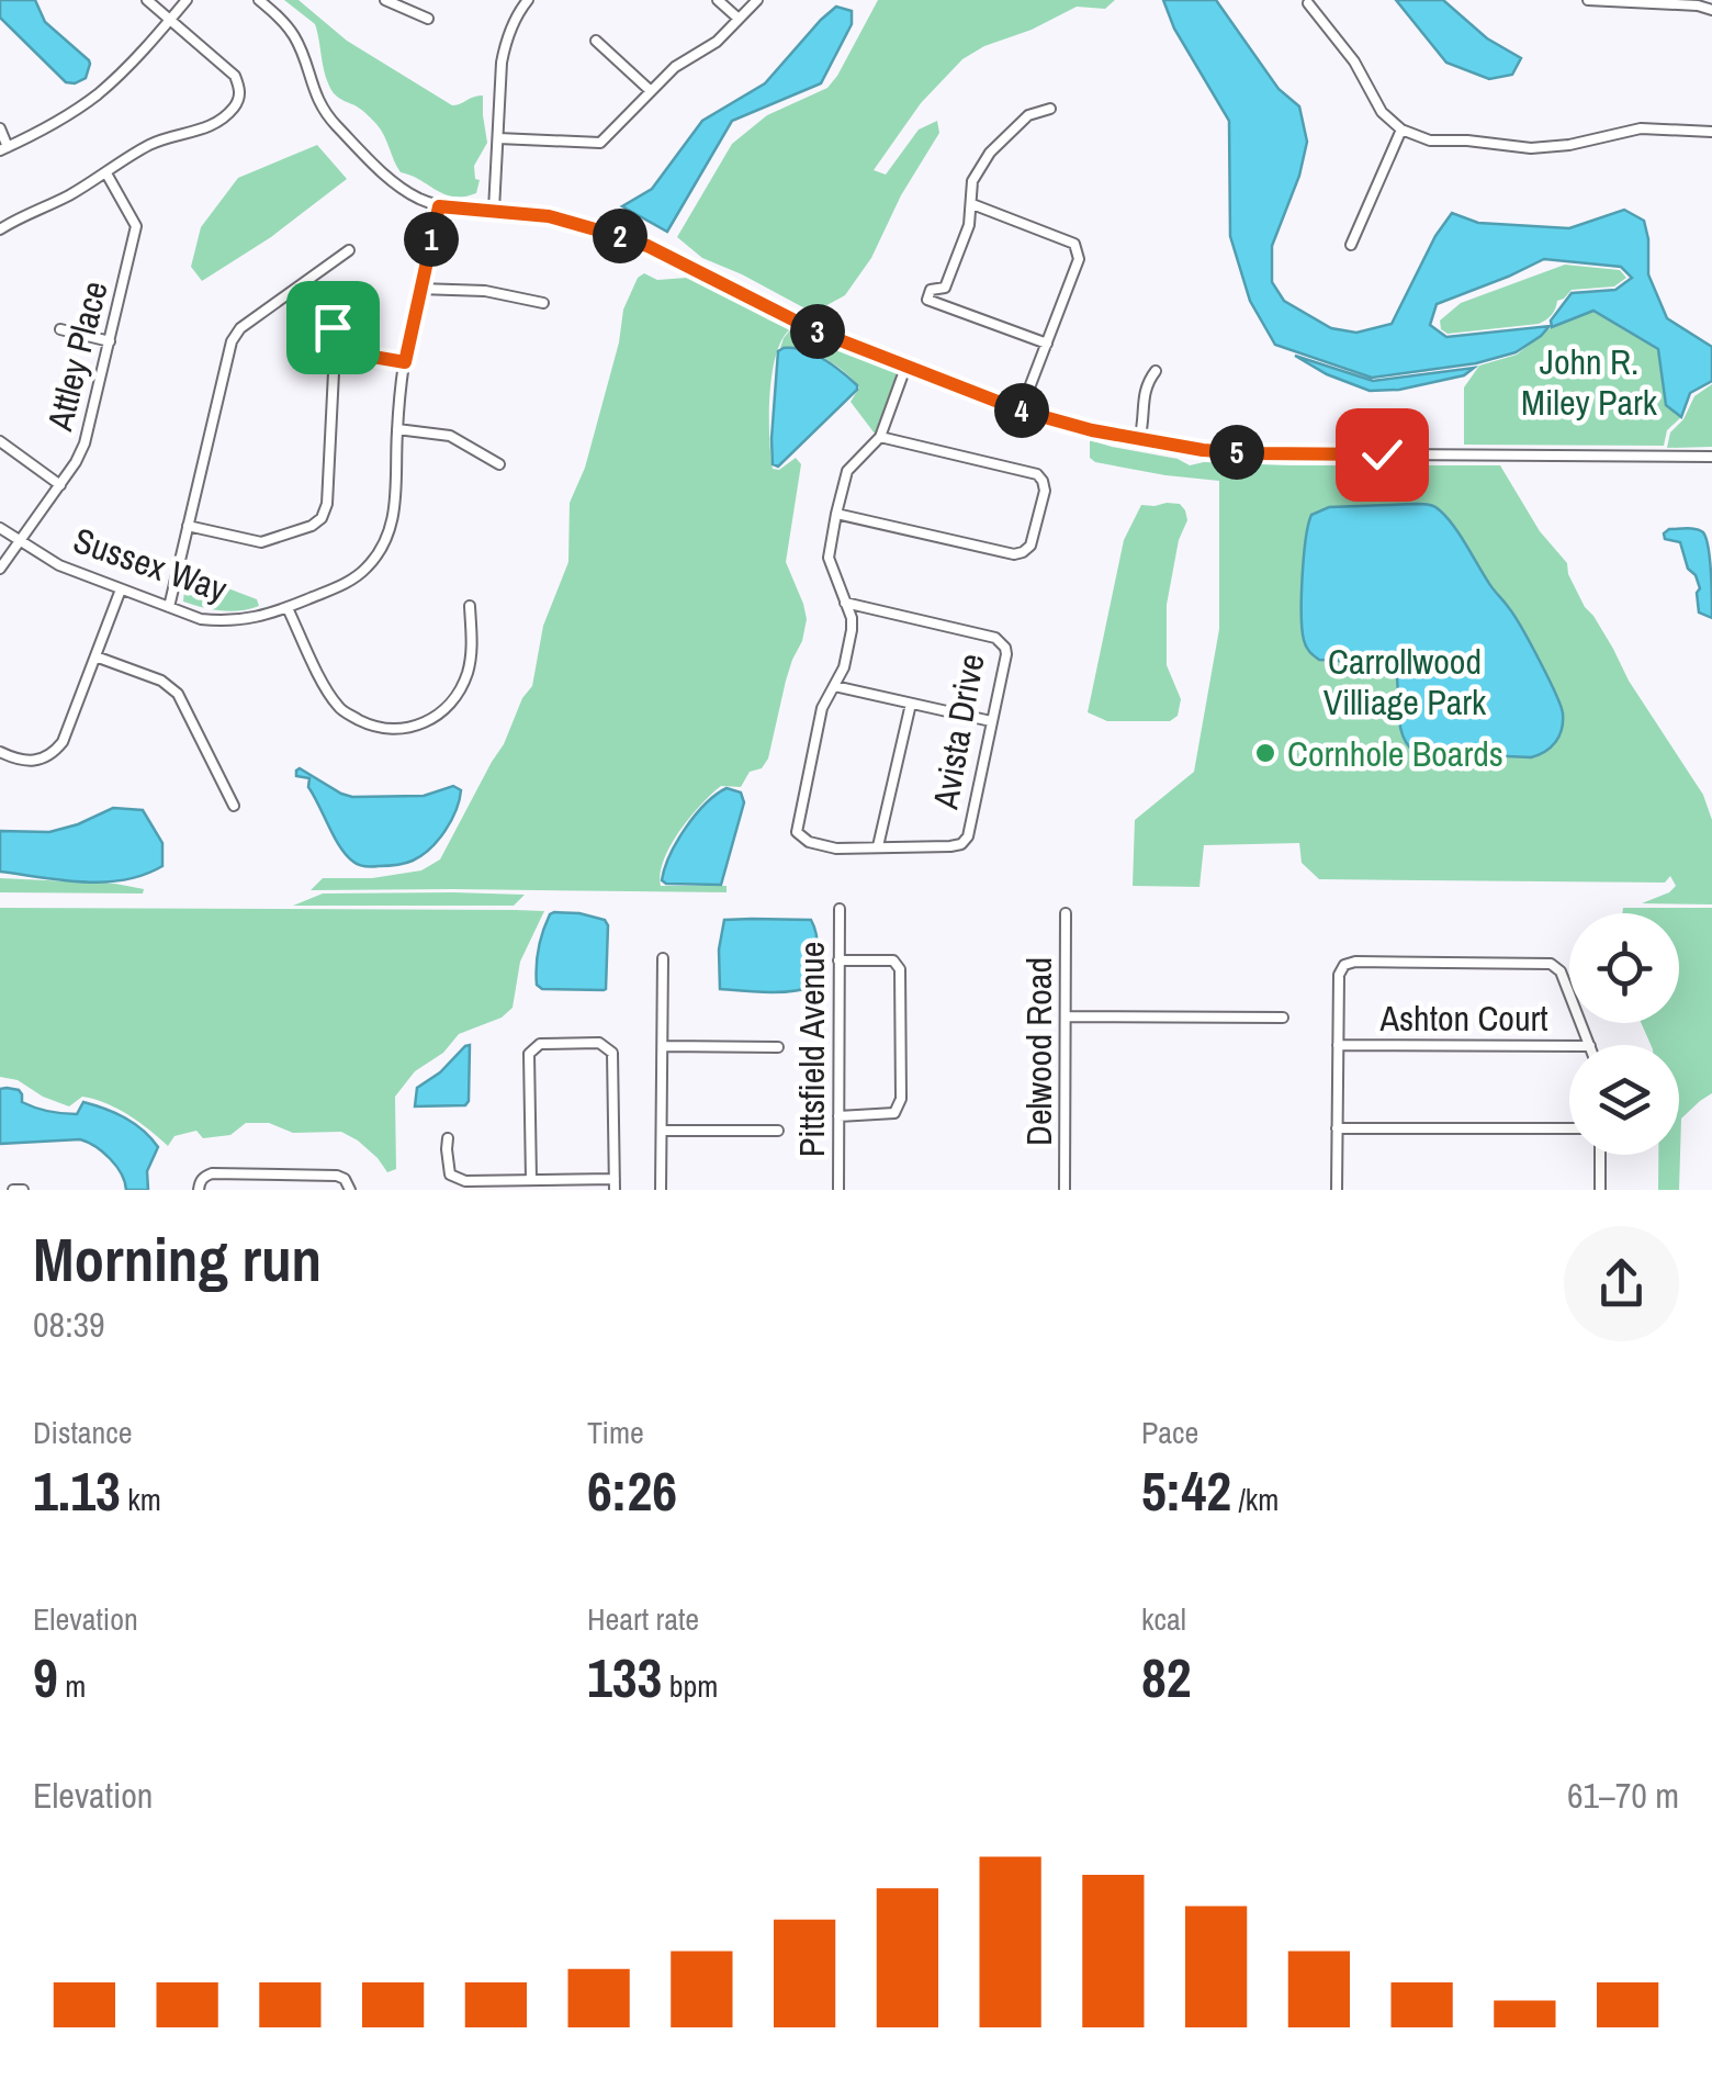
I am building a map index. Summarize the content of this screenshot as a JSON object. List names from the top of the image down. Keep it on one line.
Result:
{"streets":{"street":["Attley Place","Sussex Way","Avista Drive","Ashton Court","Pittsfield Avenue","Delwood Road"]},"crossings":[["Attley Place","Sussex Way"]],"parks":["John R. Miley Park","Carrollwood Villiage Park"],"places":["Cornhole Boards"],"page":{"pins":["2","1","3","4","5"],"heading":["Morning run","08:39"],"stats":[["Distance","1.13 km"],["Time","6:26"],["Pace","5:42 /km"],["Elevation","9 m"],["Heart rate","133 bpm"],["kcal","82"]],"chart":["Elevation","61–70 m"]}}
